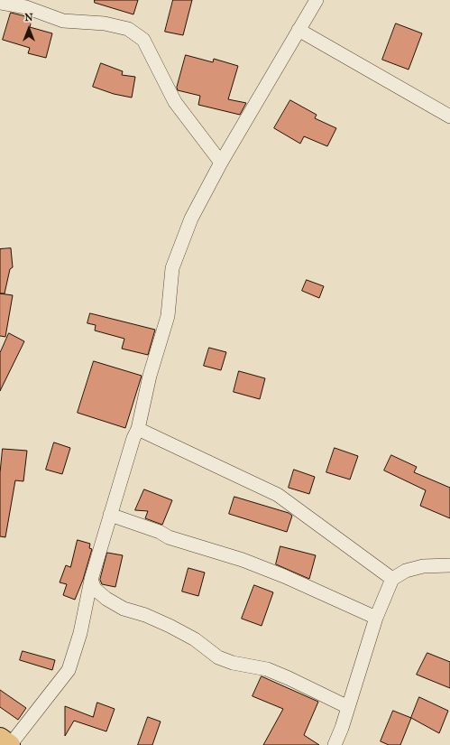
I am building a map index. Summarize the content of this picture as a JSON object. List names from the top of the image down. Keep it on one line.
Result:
{"north":"top"}
